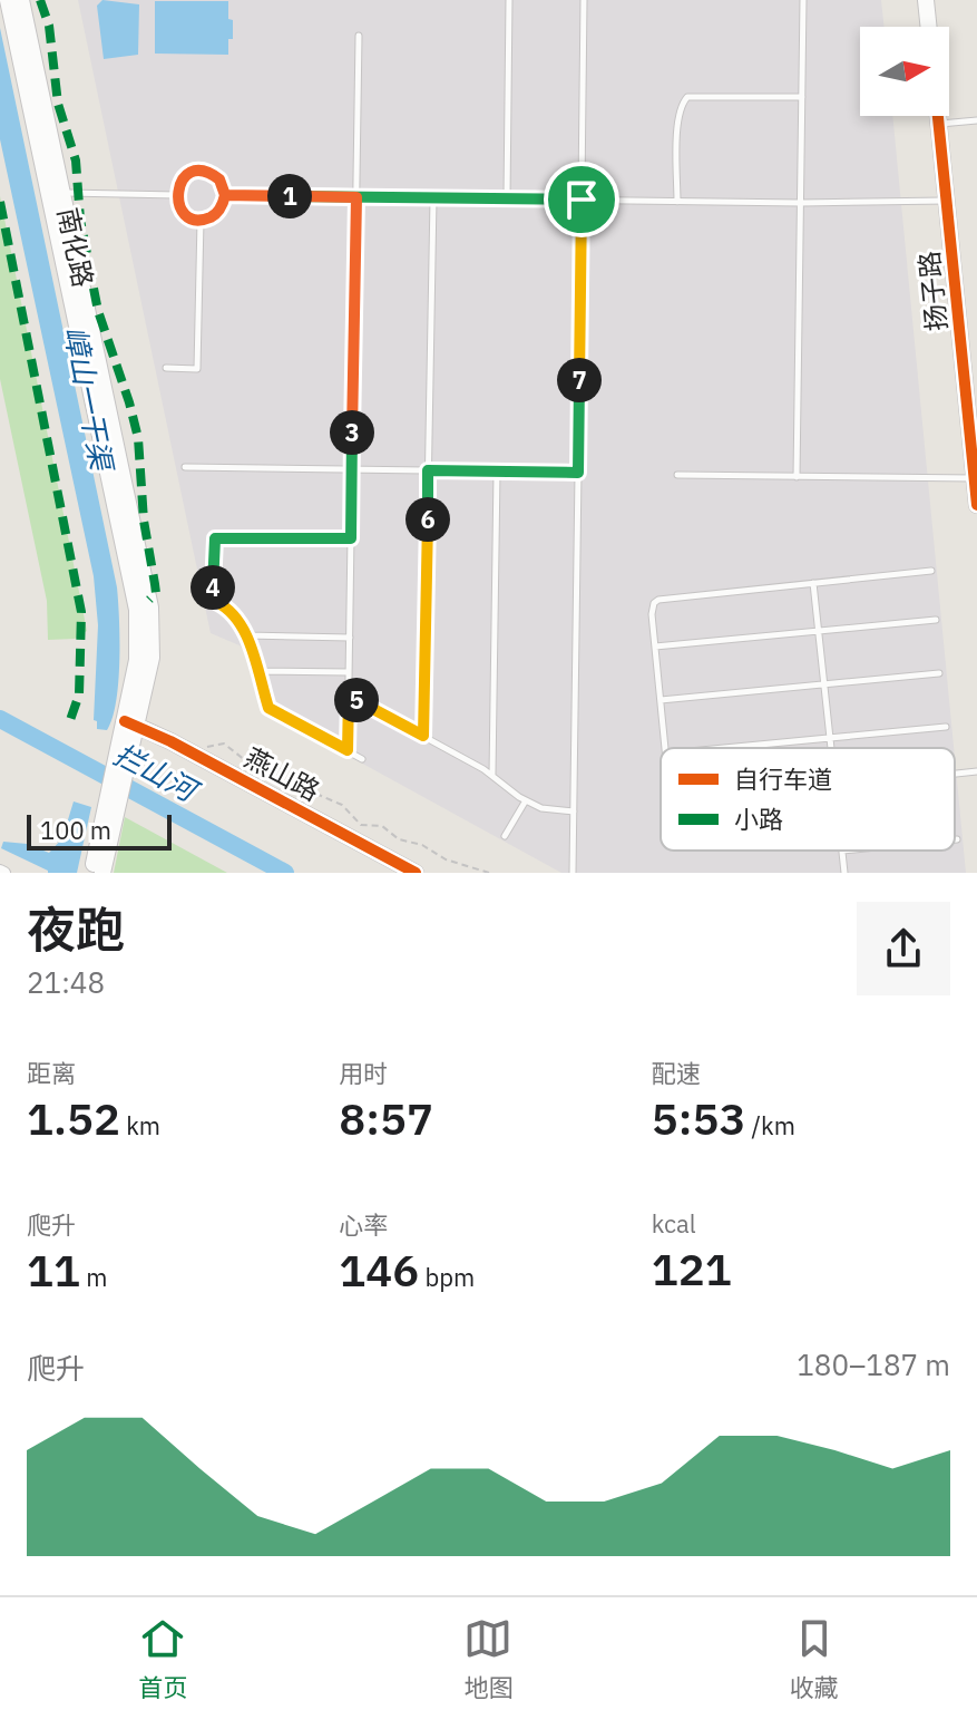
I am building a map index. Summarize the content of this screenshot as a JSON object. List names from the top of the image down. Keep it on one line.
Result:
{"streets":{"main road":["南化路","扬子路","燕山路"]},"crossings":[["南化路","燕山路"]],"water":["嶂山一干渠","拦山河"],"legend":["自行车道","小路"],"scale_bar":"100 m","north":"right","page":{"pins":["1","7","3","6","4","5"],"scale":"100 m","heading":["夜跑","21:48"],"stats":[["距离","1.52 km"],["用时","8:57"],["配速","5:53 /km"],["爬升","11 m"],["心率","146 bpm"],["kcal","121"]],"chart":["爬升","180–187 m"],"tabs":["首页","地图","收藏"]}}
